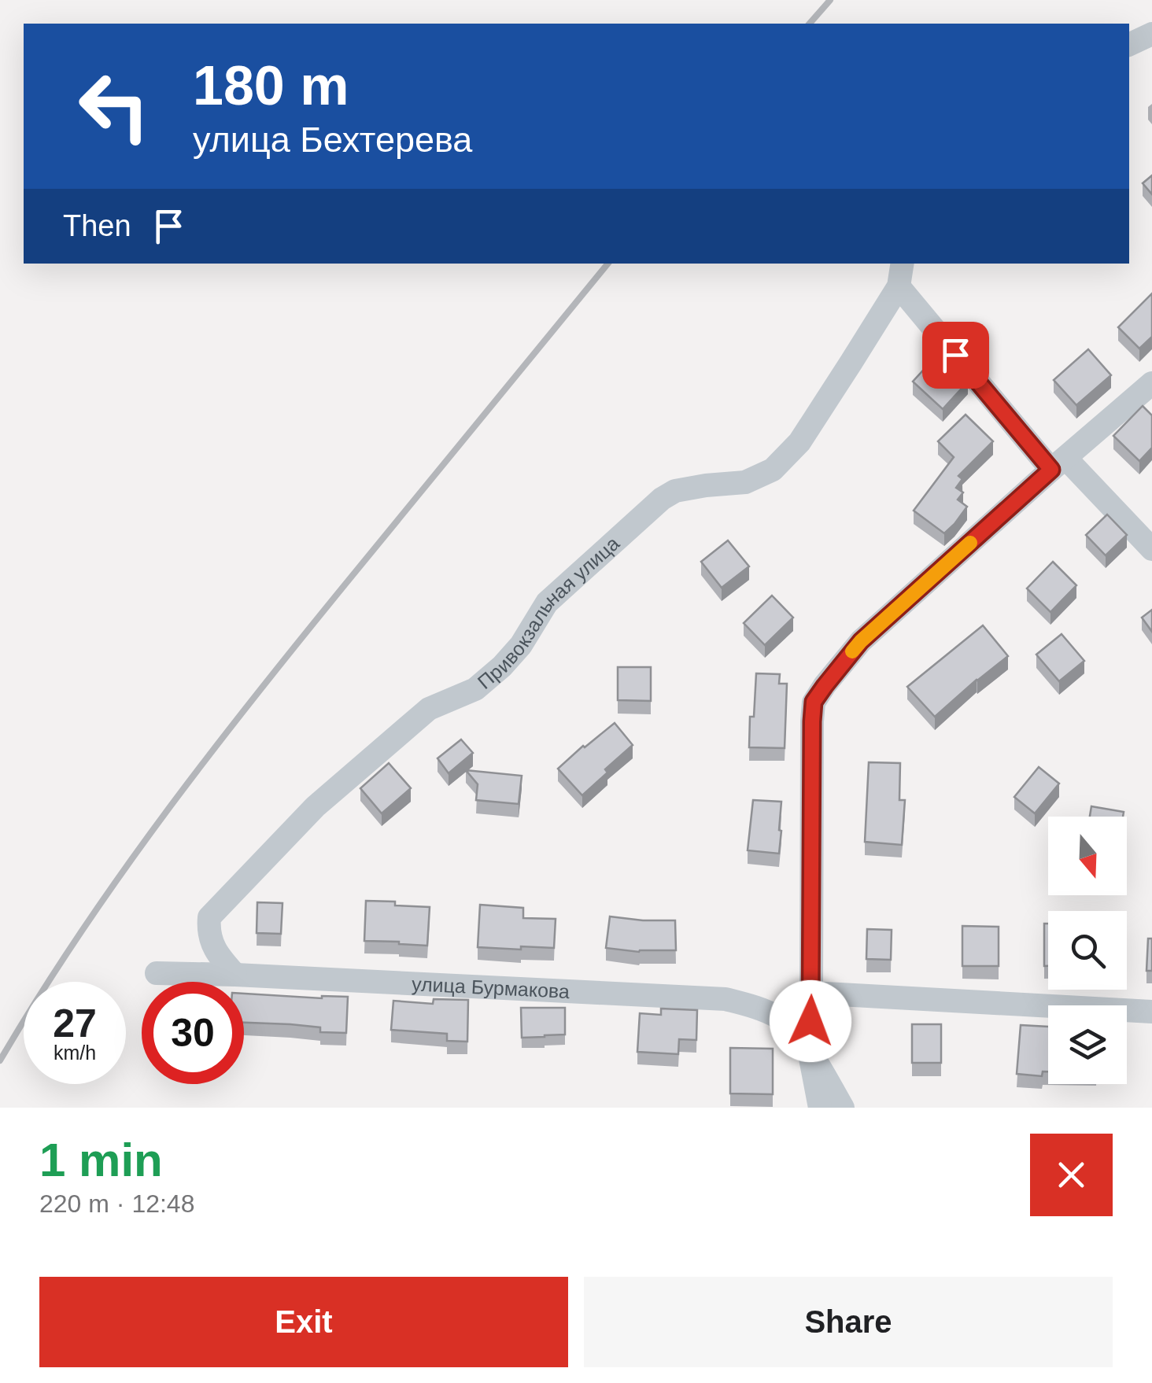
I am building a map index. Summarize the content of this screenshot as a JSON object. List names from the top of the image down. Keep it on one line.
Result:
{"streets":{"street":["Привокзальная улица","улица Бурмакова"]},"crossings":[["Привокзальная улица","улица Бурмакова"]],"north":"bottom","page":{"turn":["180 m","улица Бехтерева"],"then":"Then","speed":"27 km/h","limit":"30","heading":["1 min","220 m · 12:48"],"buttons":["Exit","Share"]}}
